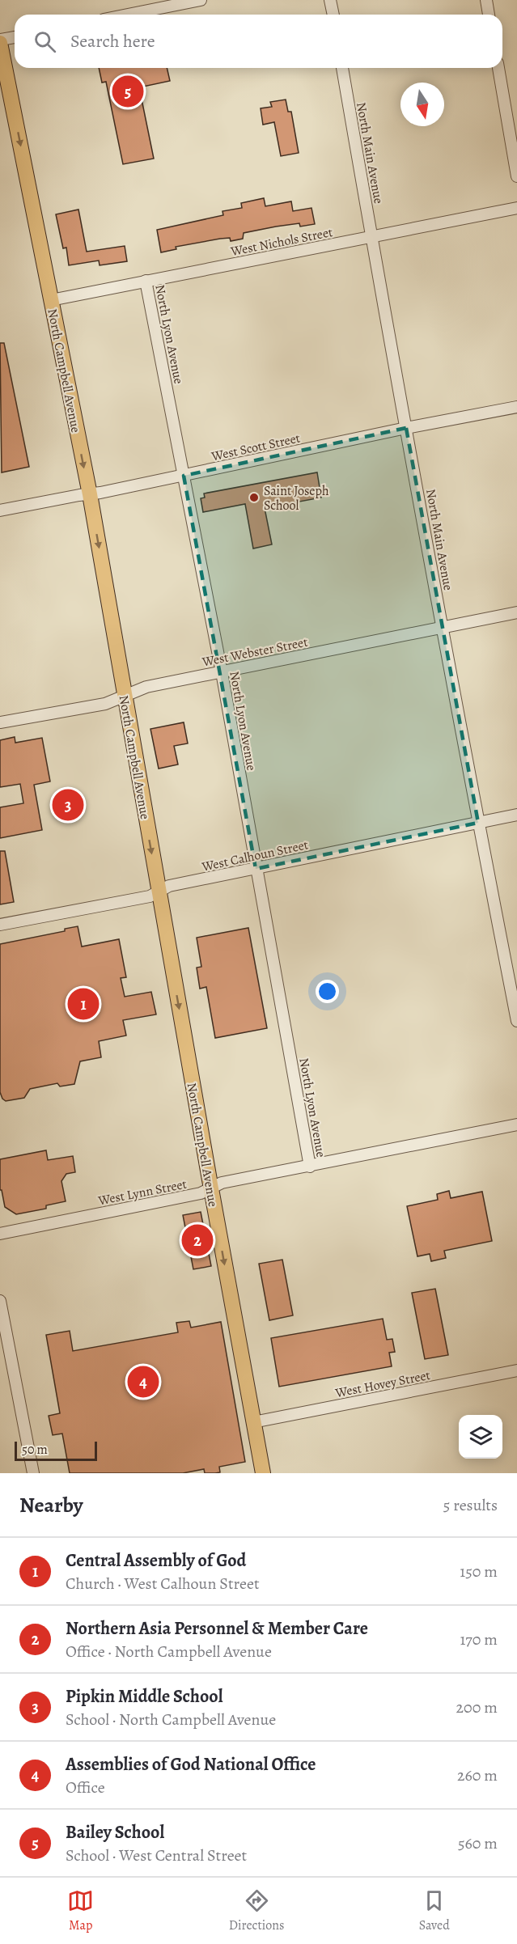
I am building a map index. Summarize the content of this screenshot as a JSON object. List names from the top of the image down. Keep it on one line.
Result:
{"streets":{"main road":["North Campbell Avenue"],"street":["North Main Avenue","West Nichols Street","North Lyon Avenue","West Scott Street","West Webster Street","West Calhoun Street","West Lynn Street","West Hovey Street"]},"crossings":[["North Main Avenue","West Nichols Street"],["North Main Avenue","West Scott Street"],["North Main Avenue","West Webster Street"],["North Main Avenue","West Calhoun Street"],["West Nichols Street","North Lyon Avenue"],["West Nichols Street","North Campbell Avenue"],["North Lyon Avenue","West Scott Street"],["North Lyon Avenue","West Webster Street"],["North Lyon Avenue","West Calhoun Street"],["North Lyon Avenue","West Lynn Street"],["North Campbell Avenue","West Scott Street"],["North Campbell Avenue","West Webster Street"],["North Campbell Avenue","West Calhoun Street"],["North Campbell Avenue","West Lynn Street"],["North Campbell Avenue","West Hovey Street"]],"one_way":["North Campbell Avenue"],"places":["Saint Joseph School"],"scale_bar":"50 m","north":"bottom","page":{"search":"Search here","pins":["5","3","1","2","4"],"scale":"50 m","heading":["Nearby","5 results"],"list":[{"mark":"1","name":"Central Assembly of God","note":"Church · West Calhoun Street","value":"150 m"},{"mark":"2","name":"Northern Asia Personnel & Member Care","note":"Office · North Campbell Avenue","value":"170 m"},{"mark":"3","name":"Pipkin Middle School","note":"School · North Campbell Avenue","value":"200 m"},{"mark":"4","name":"Assemblies of God National Office","note":"Office","value":"260 m"},{"mark":"5","name":"Bailey School","note":"School · West Central Street","value":"560 m"}],"nav":["Map","Directions","Saved"]}}
